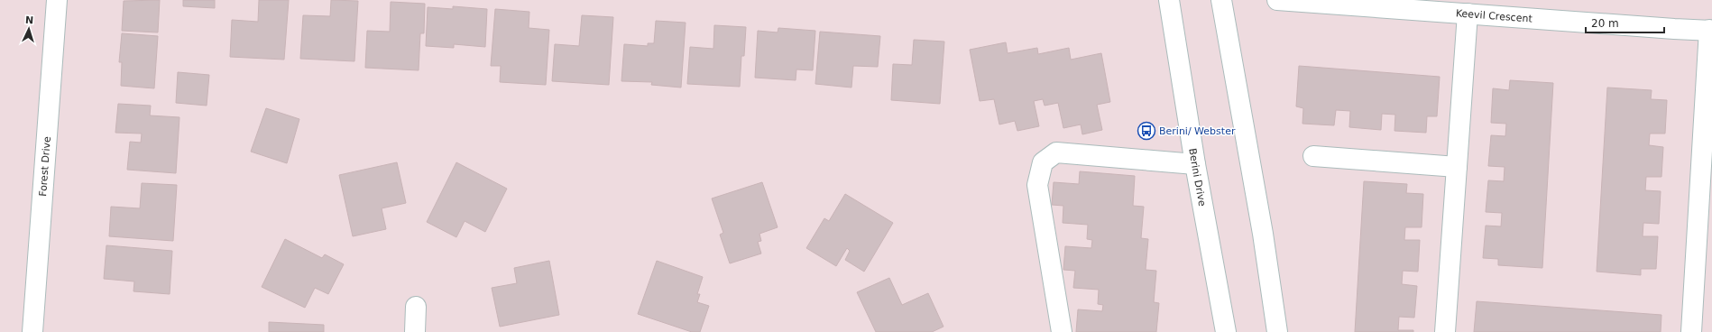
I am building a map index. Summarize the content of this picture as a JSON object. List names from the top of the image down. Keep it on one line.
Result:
{"streets":{"street":["Keevil Crescent","Forest Drive","Berini Drive"]},"places":{"bus stop":["Berini/ Webster"]},"scale_bar":"20 m","north":"top"}
